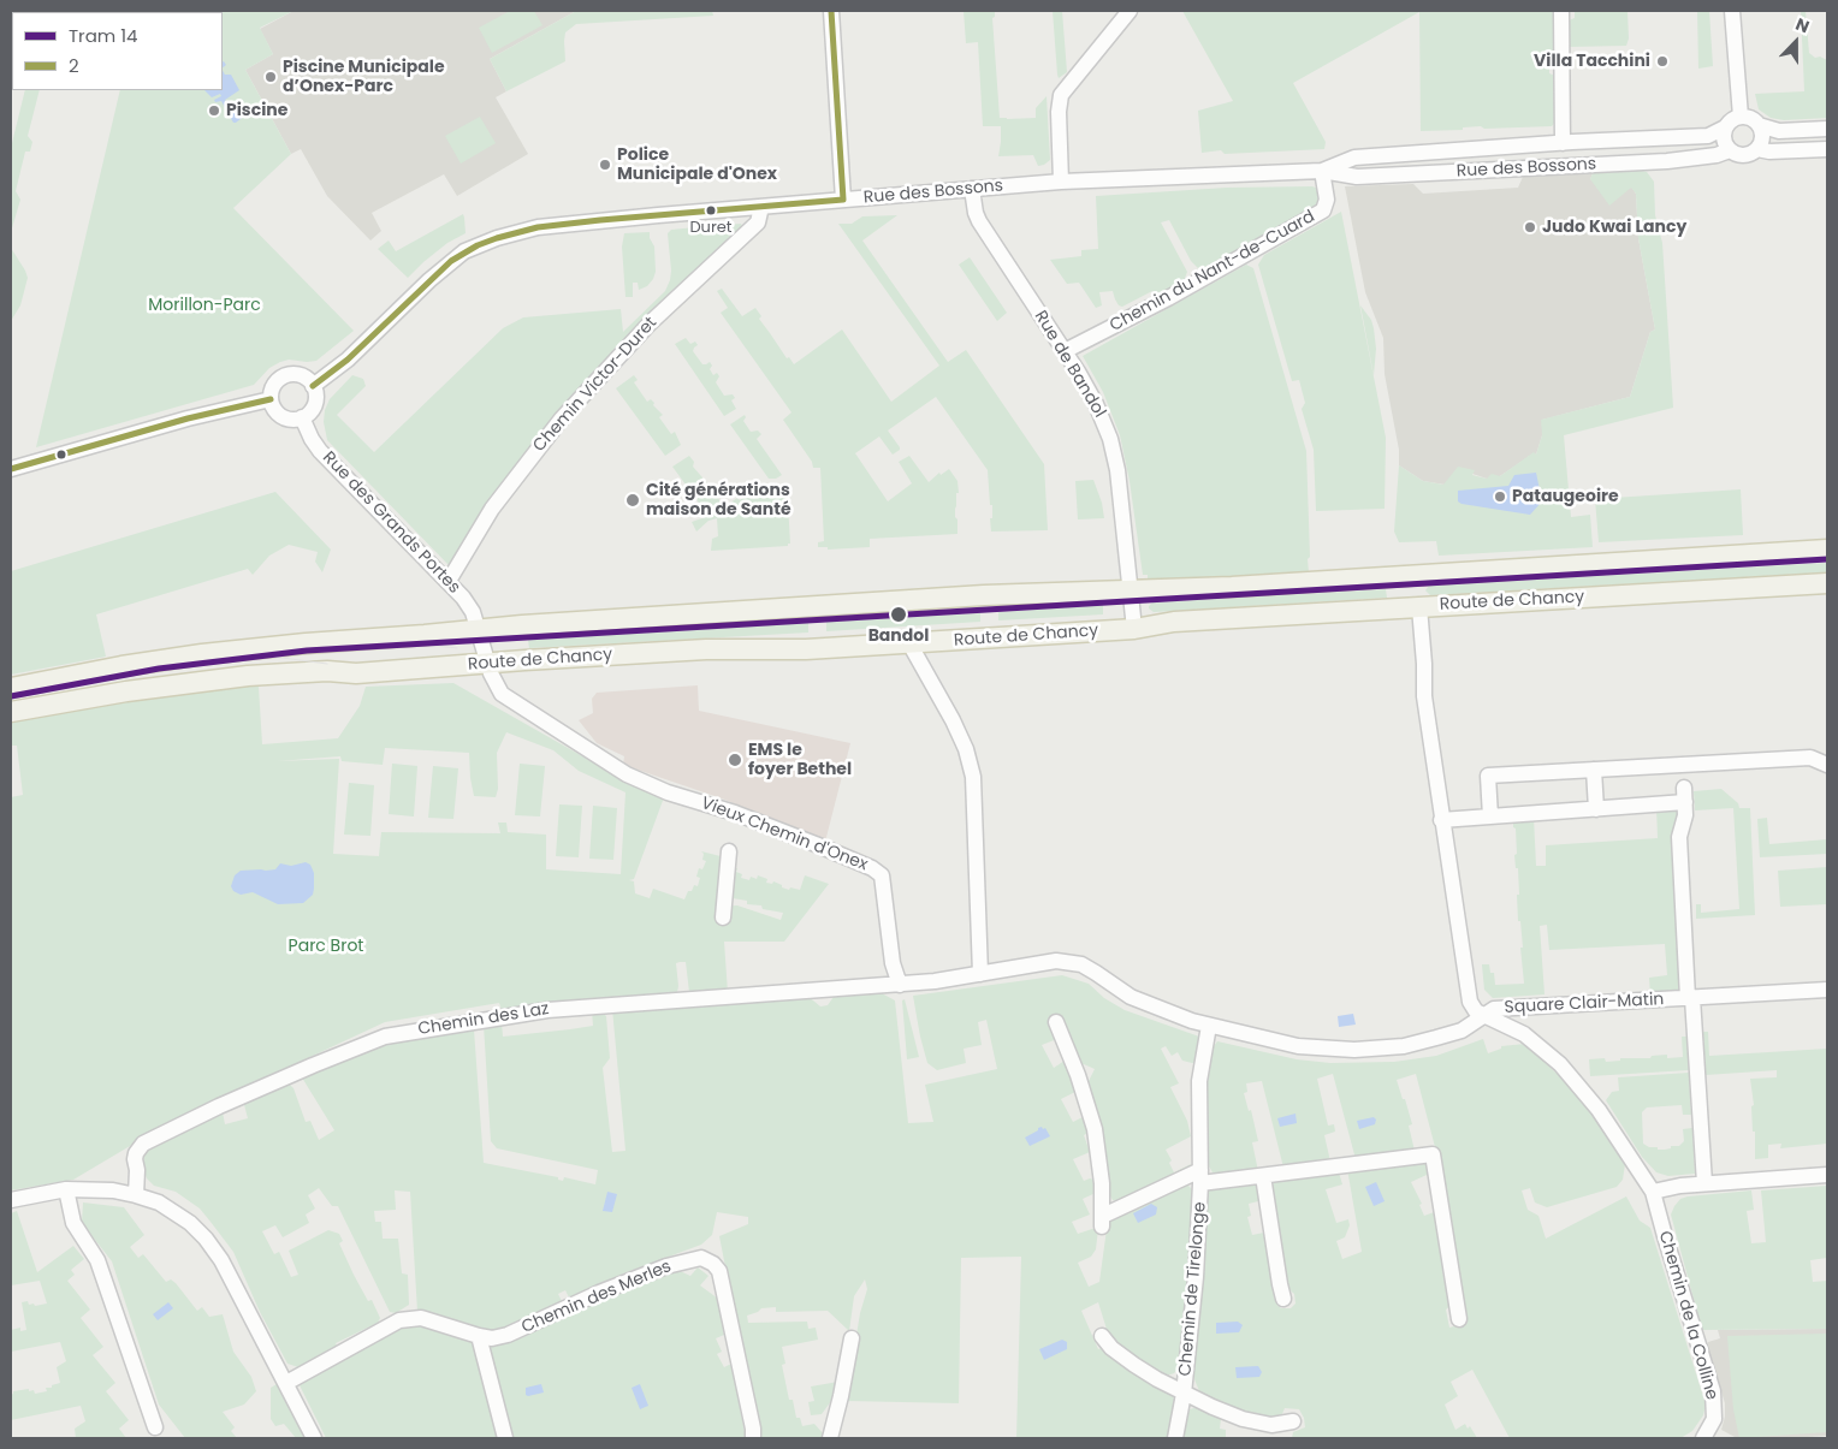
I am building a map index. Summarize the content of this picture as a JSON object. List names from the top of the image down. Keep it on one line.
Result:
{"streets":{"main road":["Route de Chancy"],"street":["Rue des Bossons","Chemin du Nant-de-Cuard","Rue de Bandol","Chemin Victor-Duret","Rue des Grands Portes","Vieux Chemin d'Onex","Square Clair-Matin","Chemin des Laz","Chemin de Tirelonge","Chemin des Merles","Chemin de la Colline"]},"crossings":[["Rue des Bossons","Chemin du Nant-de-Cuard"],["Rue des Bossons","Rue de Bandol"],["Rue des Bossons","Chemin Victor-Duret"],["Rue des Bossons","Rue des Grands Portes"],["Chemin du Nant-de-Cuard","Rue de Bandol"],["Rue de Bandol","Route de Chancy"],["Chemin Victor-Duret","Rue des Grands Portes"],["Rue des Grands Portes","Route de Chancy"],["Rue des Grands Portes","Vieux Chemin d'Onex"],["Route de Chancy","Vieux Chemin d'Onex"],["Vieux Chemin d'Onex","Chemin des Laz"]],"parks":["Morillon-Parc","Parc Brot"],"places":["Villa Tacchini","Piscine Municipale d’Onex-Parc","Piscine","Police Municipale d'Onex","Duret","Judo Kwai Lancy","Pataugeoire","Cité générations maison de Santé","Bandol","EMS le foyer Bethel"],"lines":["transit line 2","tram line 14"],"legend":["Tram 14","2"],"north":"top"}
